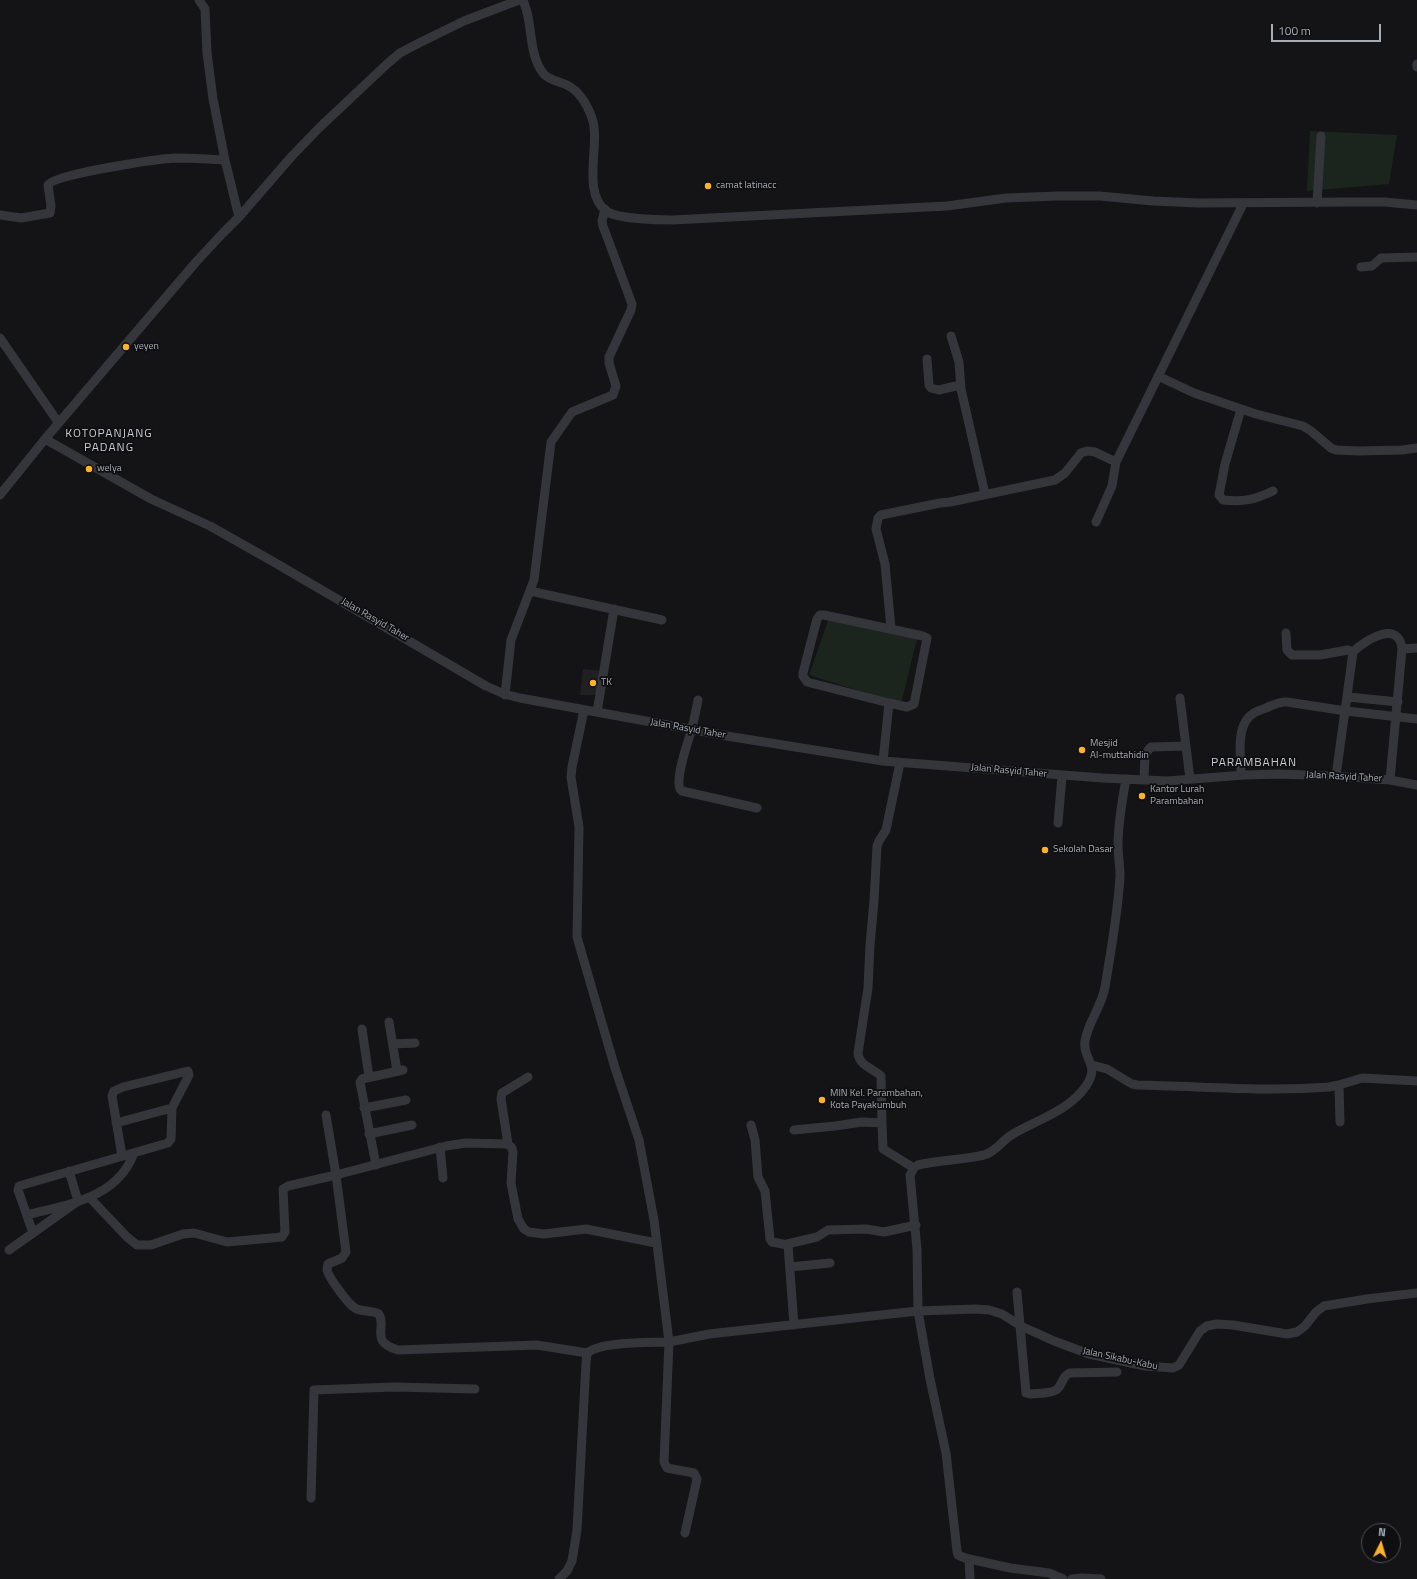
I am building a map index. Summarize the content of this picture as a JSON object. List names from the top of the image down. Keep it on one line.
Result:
{"streets":{"street":["Jalan Rasyid Taher","Jalan Sikabu-Kabu"]},"districts":["KOTOPANJANG PADANG","PARAMBAHAN"],"places":["camat latinacc","yeyen","welya","TK","Mesjid Al-muttahidin","Kantor Lurah Parambahan","Sekolah Dasar","MIN Kel. Parambahan, Kota Payakumbuh"],"scale_bar":"100 m","north":"top"}
